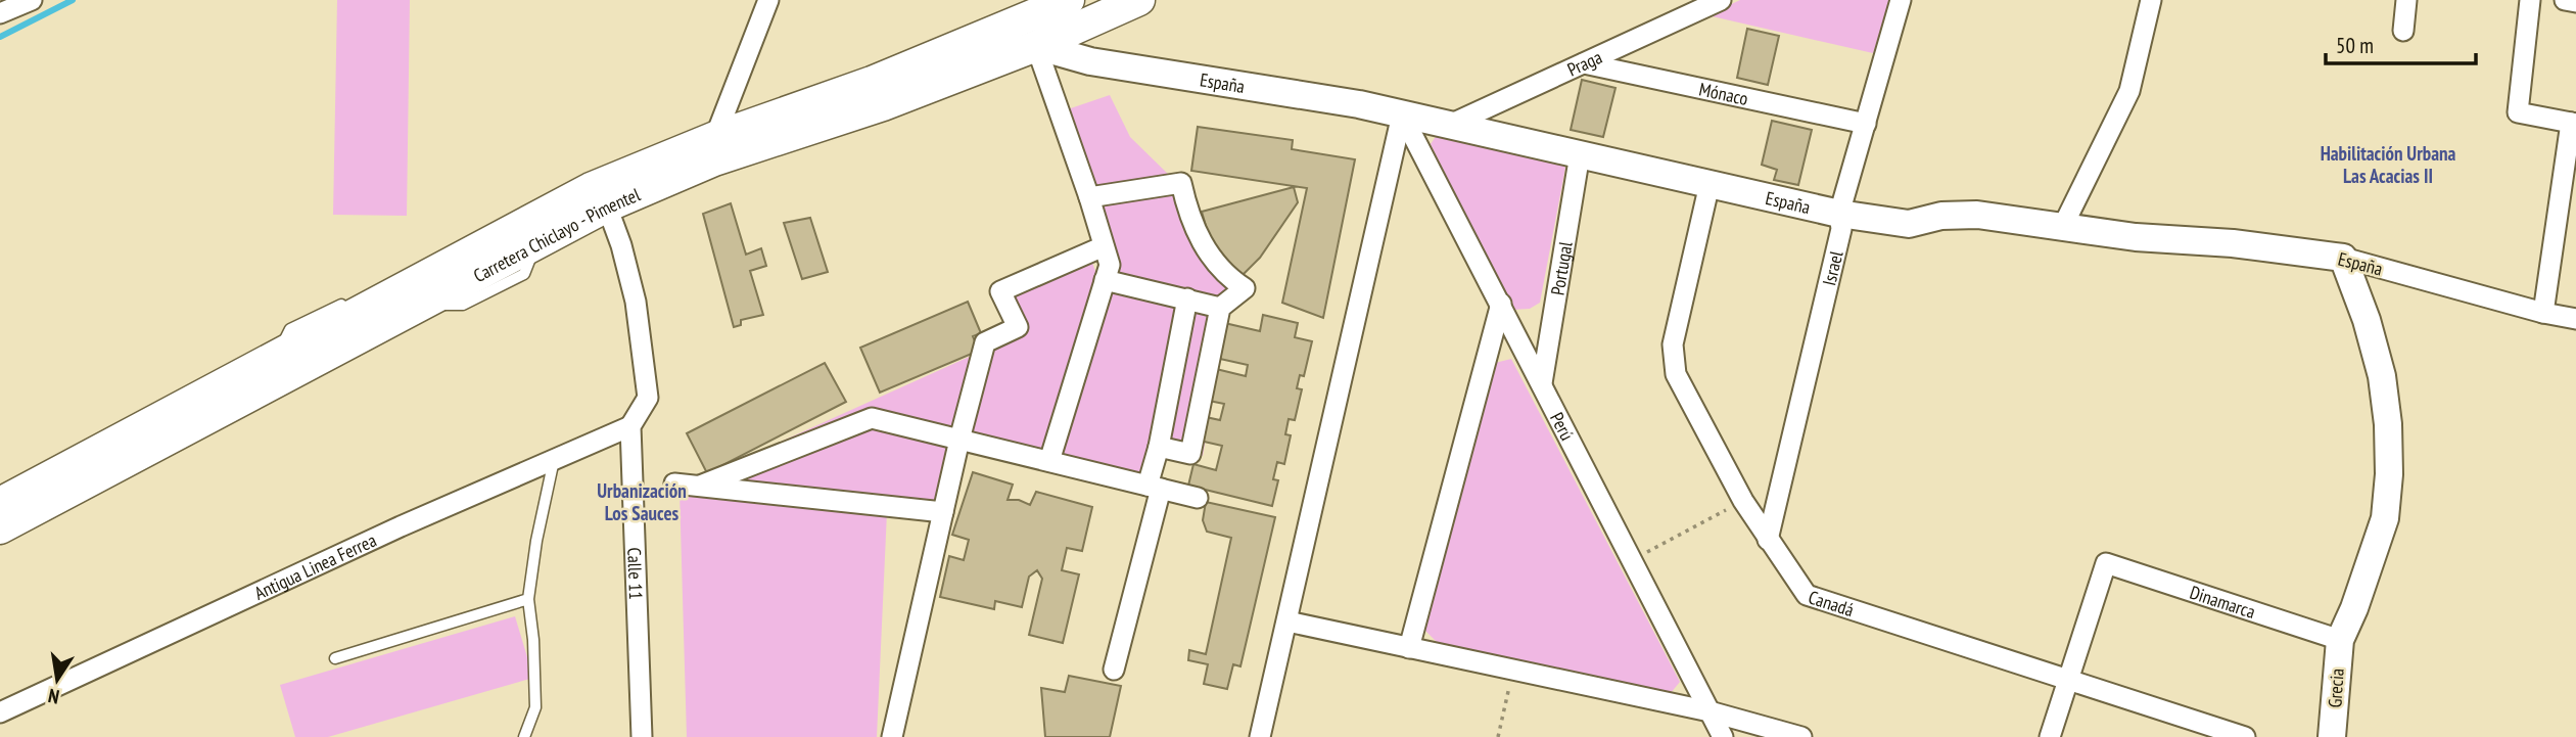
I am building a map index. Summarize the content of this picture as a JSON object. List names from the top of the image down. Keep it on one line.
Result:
{"streets":{"main road":["Carretera Chiclayo - Pimentel"],"street":["Praga","España","Mónaco","Portugal","Israel","Perú","Antigua Linea Ferrea","Calle 11","Canadá","Dinamarca","Grecia"]},"crossings":[["Praga","España"],["Praga","Mónaco"],["España","Carretera Chiclayo - Pimentel"],["España","Portugal"],["España","Israel"],["España","Perú"],["España","Canadá"],["España","Grecia"],["Mónaco","Israel"],["Portugal","Perú"],["Israel","Canadá"],["Antigua Linea Ferrea","Calle 11"],["Canadá","Dinamarca"],["Dinamarca","Grecia"]],"districts":["Habilitación Urbana Las Acacias II","Urbanización Los Sauces"],"scale_bar":"50 m","north":"bottom"}
